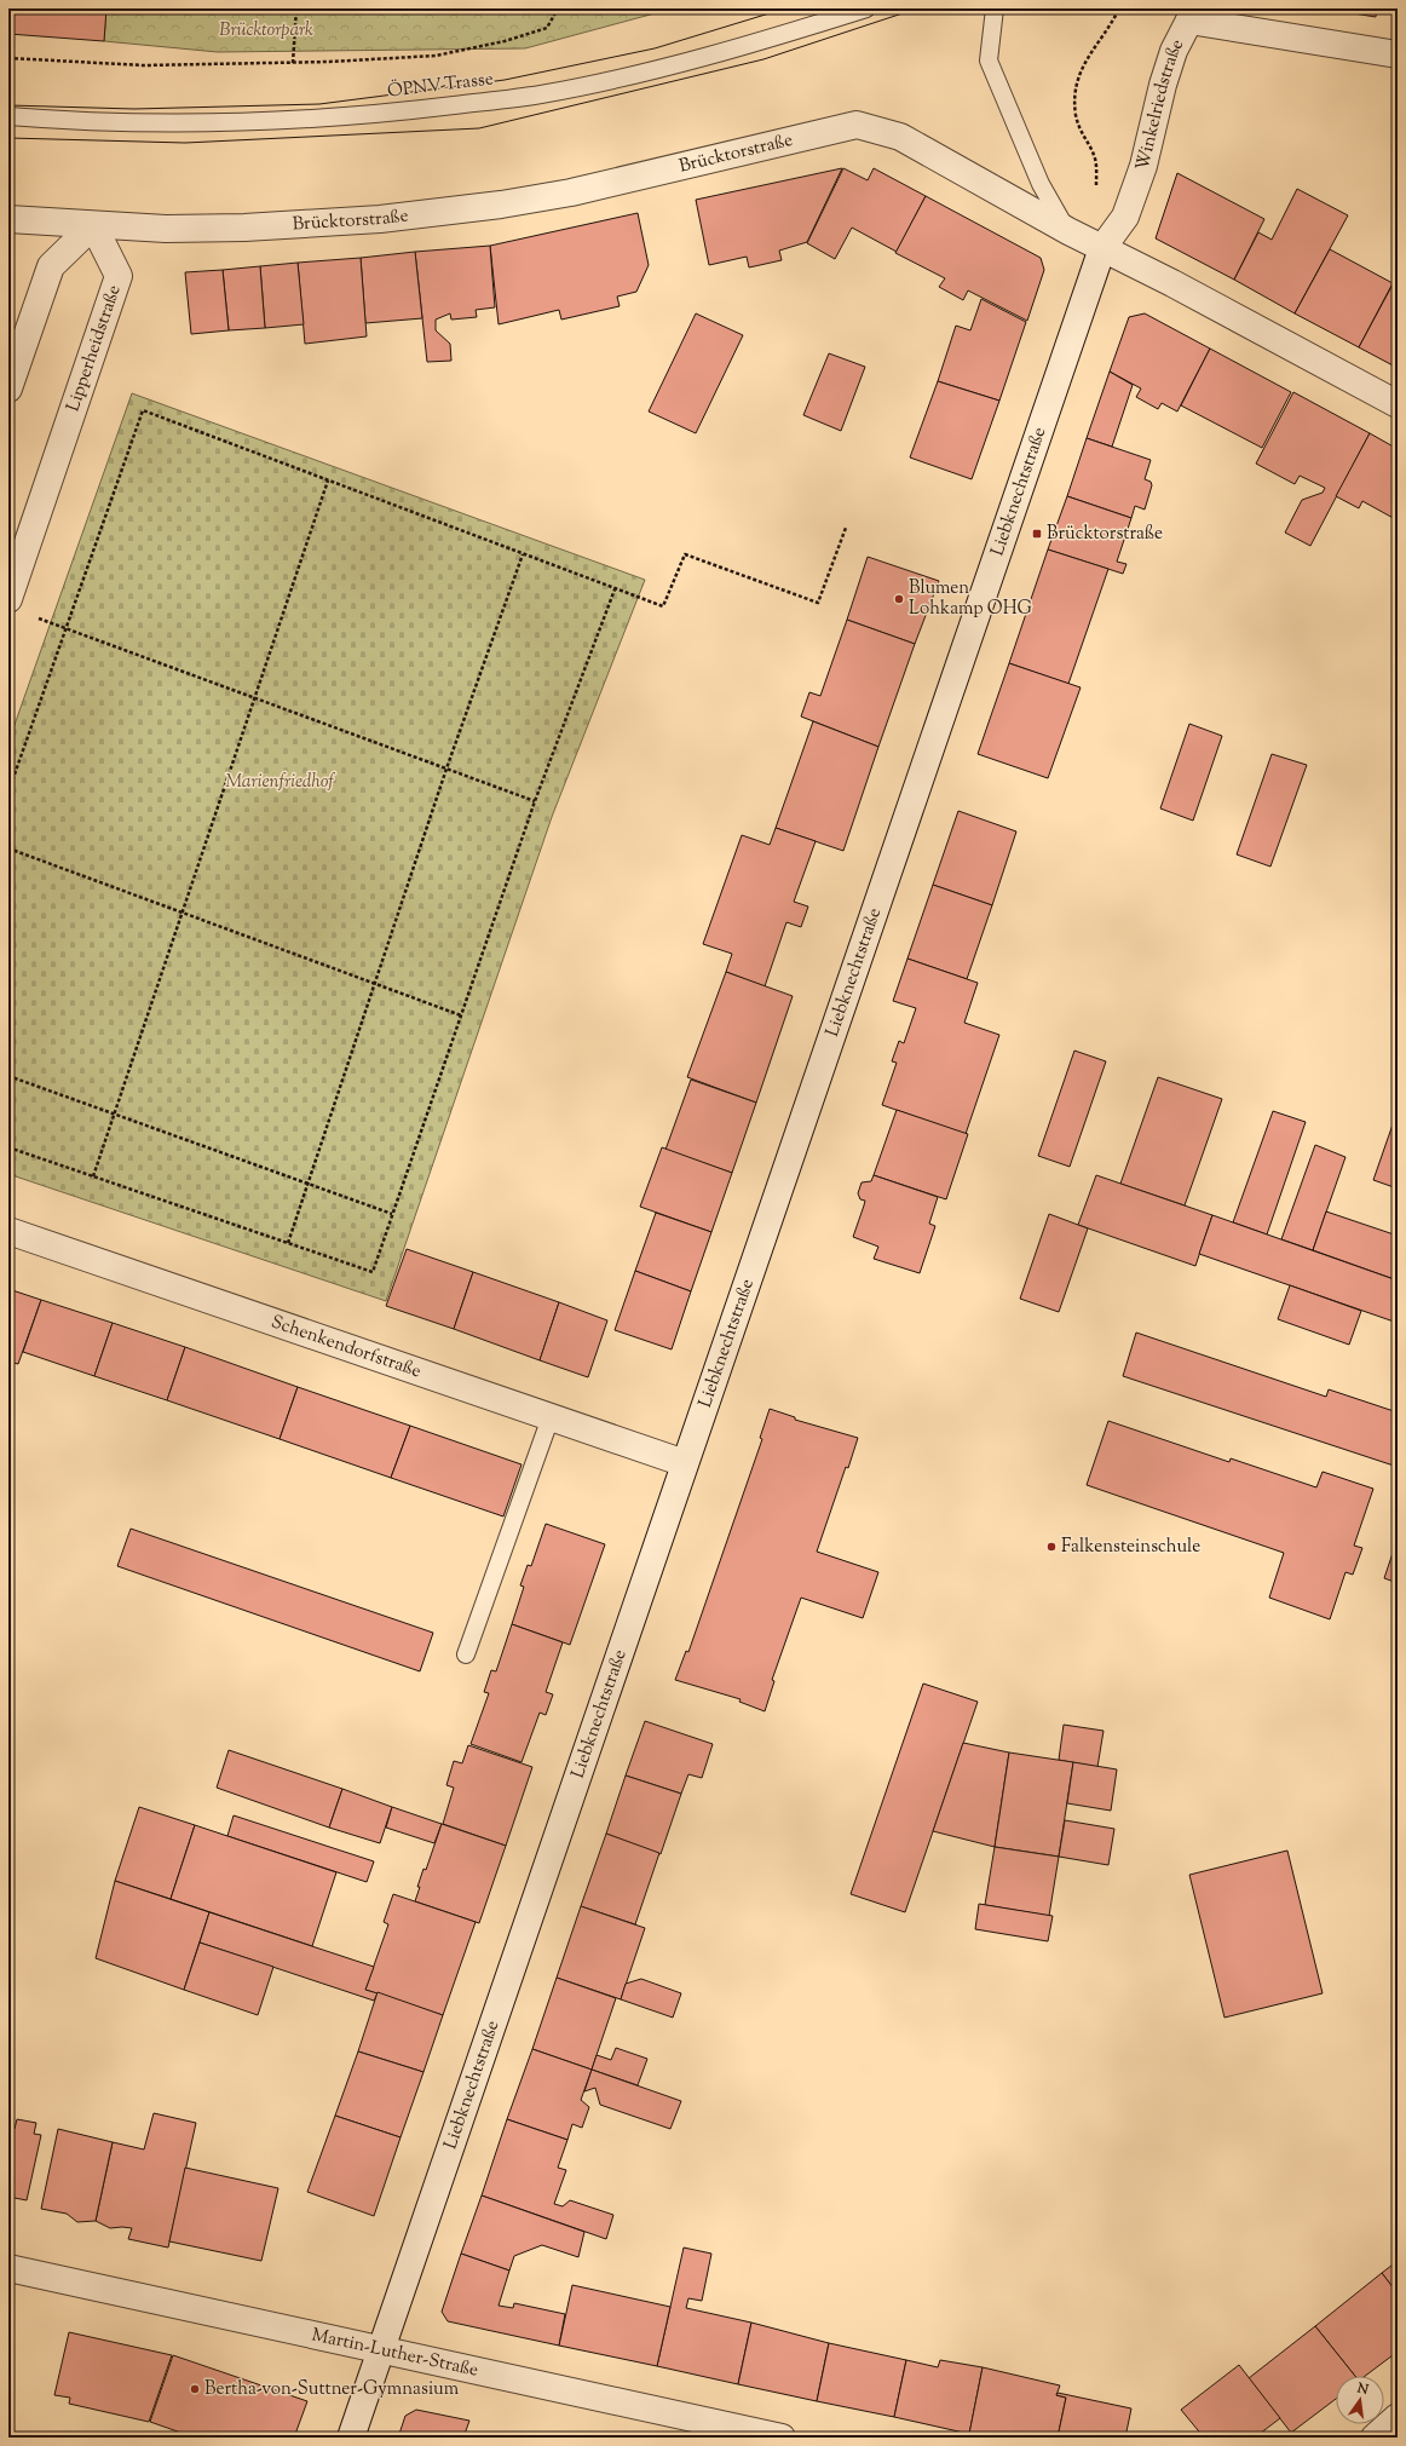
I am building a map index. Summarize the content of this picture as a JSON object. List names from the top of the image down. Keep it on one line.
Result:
{"streets":{"street":["Winkelriedstraße","Brücktorstraße","Lipperheidstraße","Liebknechtstraße","Schenkendorfstraße","Martin-Luther-Straße"],"lane":["ÖPNV-Trasse"]},"crossings":[["Winkelriedstraße","Brücktorstraße"],["Winkelriedstraße","Liebknechtstraße"],["Brücktorstraße","Lipperheidstraße"],["Brücktorstraße","Liebknechtstraße"],["Liebknechtstraße","Schenkendorfstraße"],["Liebknechtstraße","Martin-Luther-Straße"]],"parks":["Brücktorpark","Marienfriedhof"],"places":{"transit":["Brücktorstraße"],"other":["Blumen Lohkamp OHG","Falkensteinschule","Bertha-von-Suttner-Gymnasium"]},"north":"top"}
